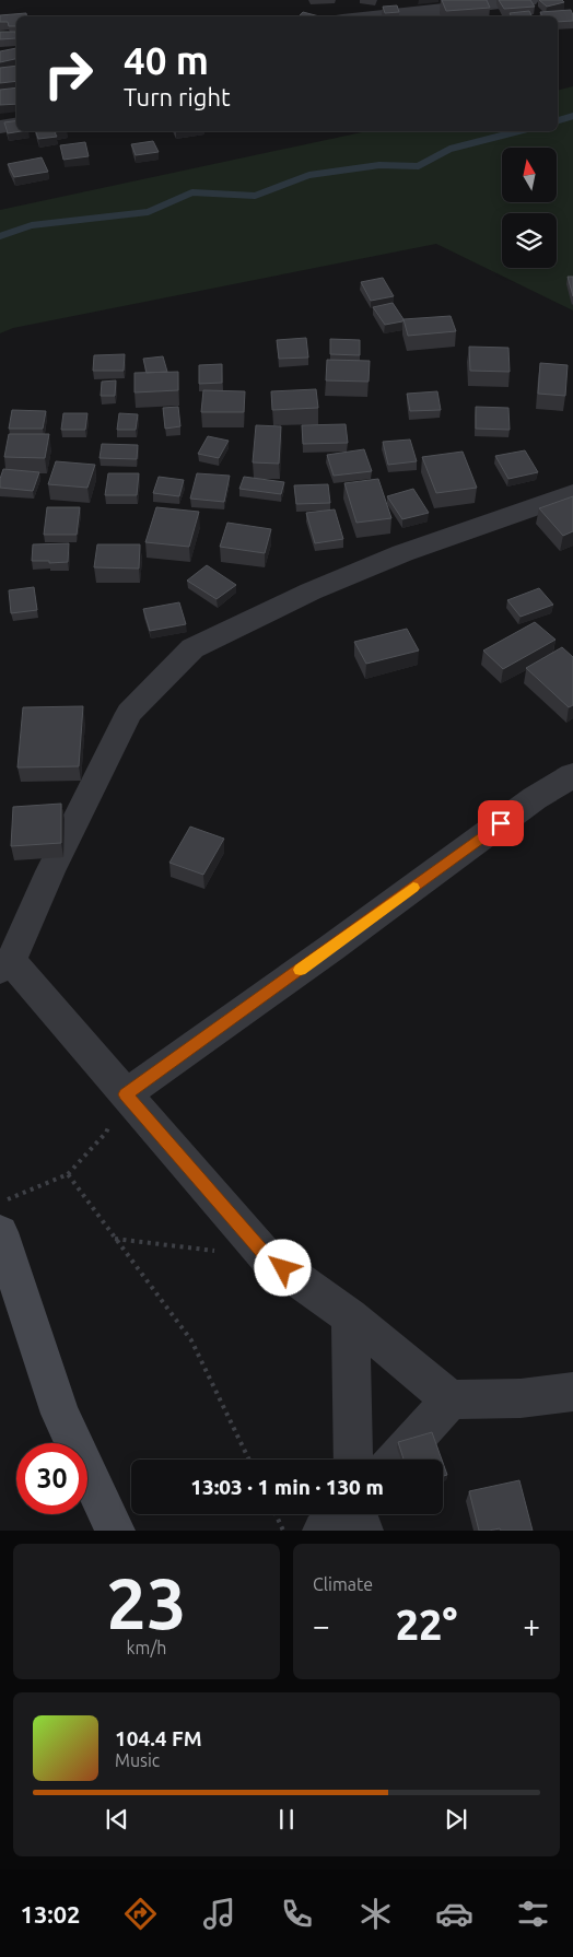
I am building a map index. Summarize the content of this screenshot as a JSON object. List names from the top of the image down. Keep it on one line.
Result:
{"north":"top","page":{"turn":["40 m","Turn right"],"limit":"30","trip":"13:03 · 1 min · 130 m","tile":[["23","km/h"],"Climate"],"heat":["−","22°","+"],"song":["104.4 FM","Music"],"tabs":"13:02"}}
